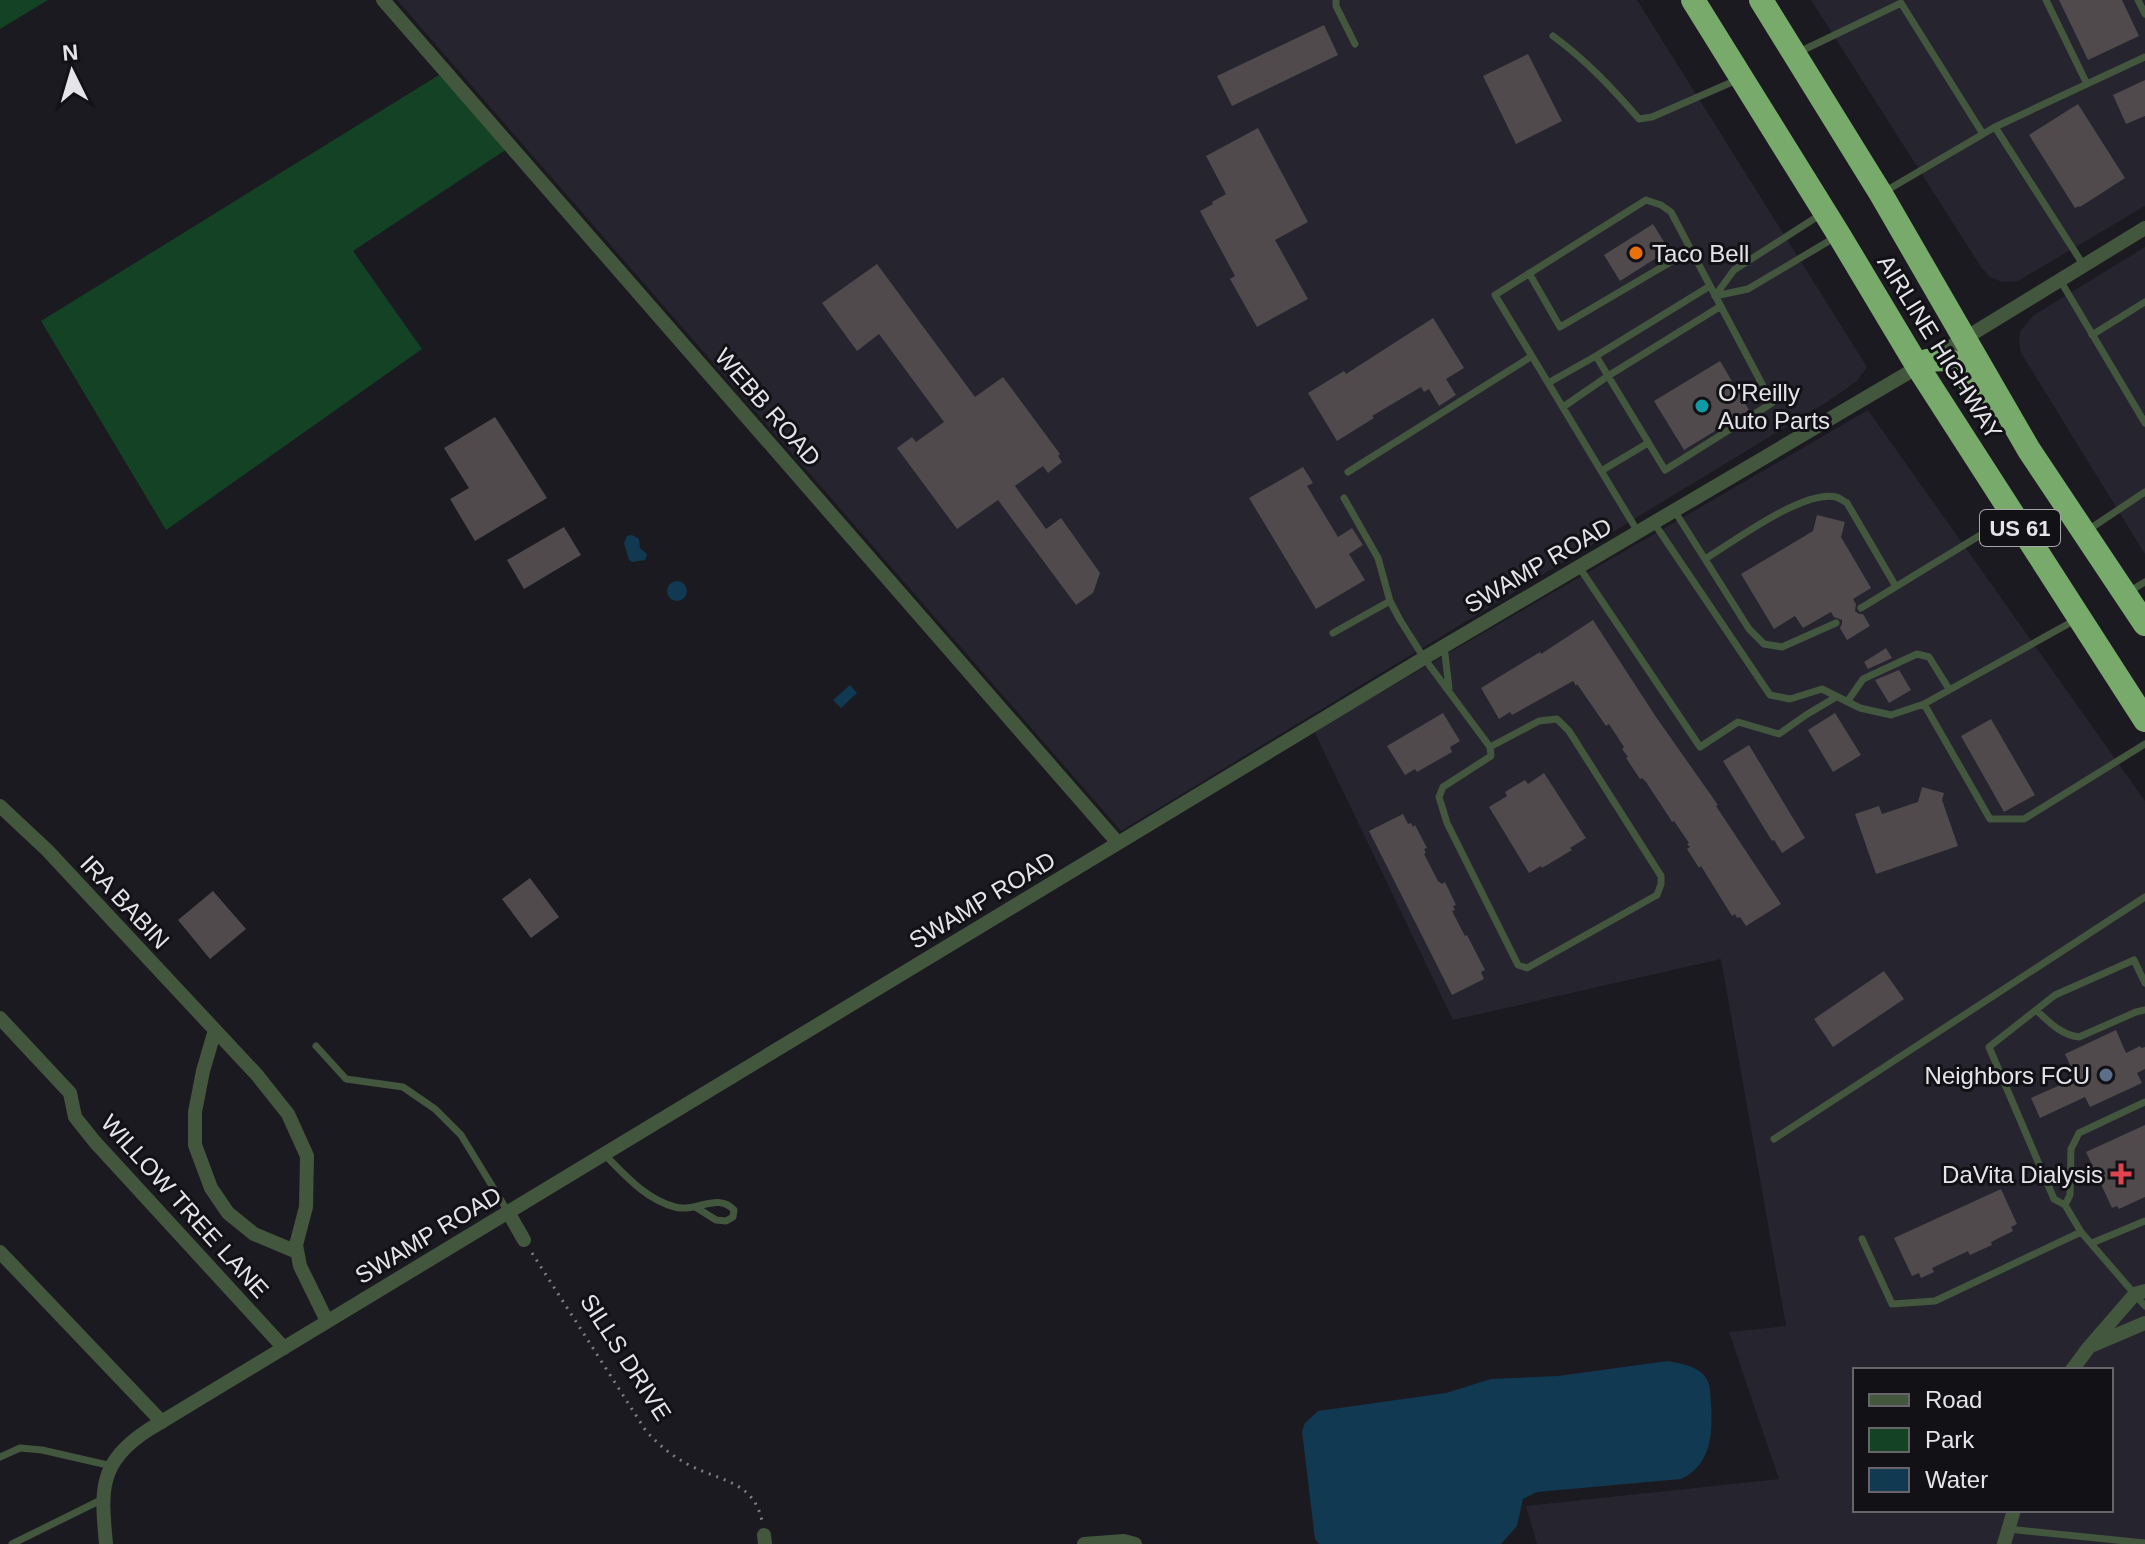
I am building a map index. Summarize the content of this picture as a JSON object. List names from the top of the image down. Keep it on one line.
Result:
{"streets":{"highway":["AIRLINE HIGHWAY","US 61"],"street":["WEBB ROAD","SWAMP ROAD","IRA BABIN","WILLOW TREE LANE"],"path":["SILLS DRIVE"]},"crossings":[["AIRLINE HIGHWAY","SWAMP ROAD"],["WEBB ROAD","SWAMP ROAD"],["SWAMP ROAD","WILLOW TREE LANE"]],"places":{"other":["Taco Bell","O'Reilly Auto Parts","Neighbors FCU"],"health":["DaVita Dialysis"]},"legend":["Road","Park","Water"],"north":"top"}
